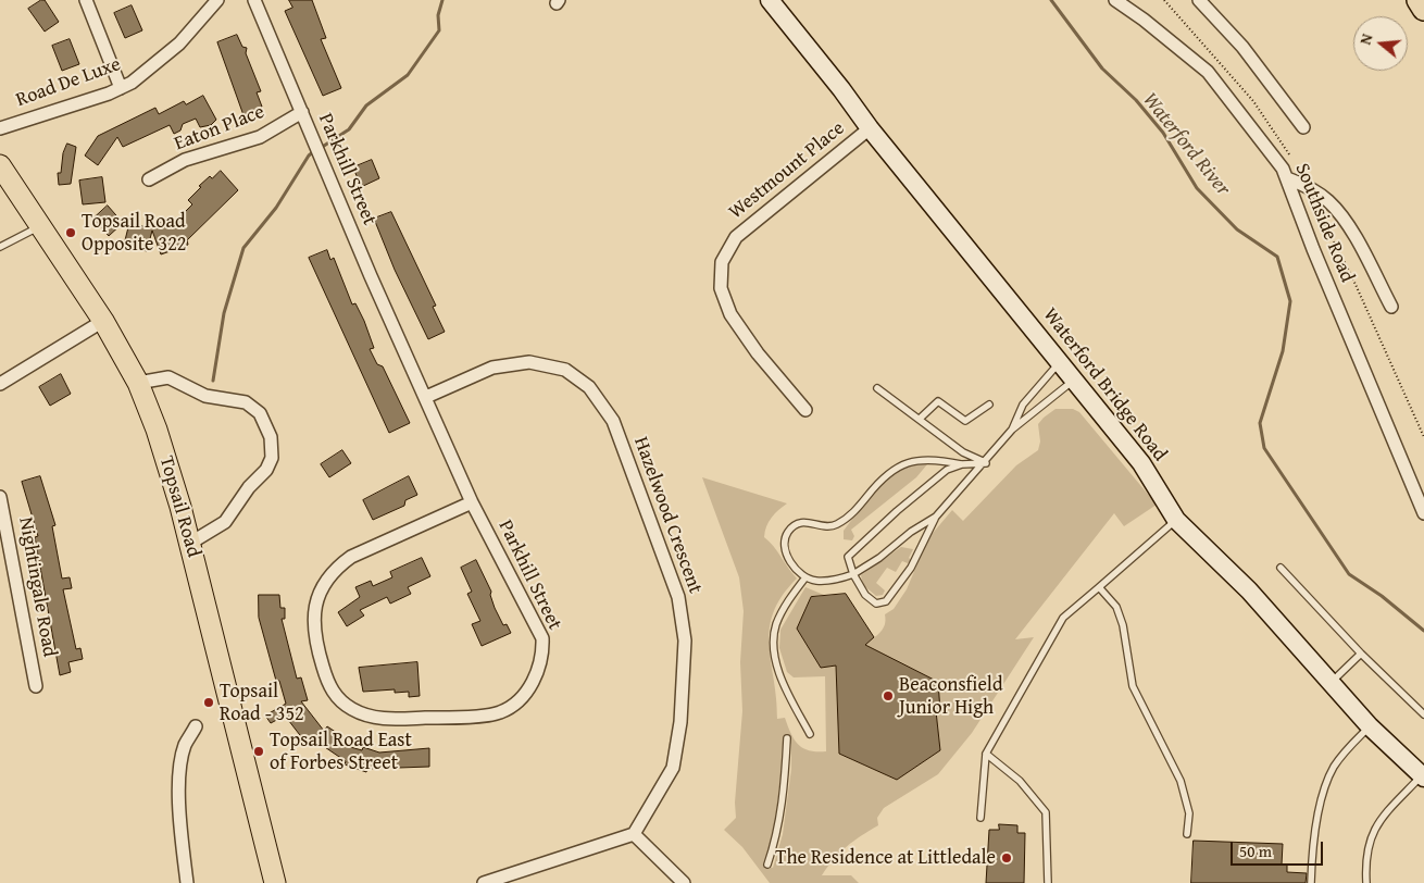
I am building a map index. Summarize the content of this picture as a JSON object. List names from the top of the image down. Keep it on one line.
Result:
{"streets":{"main road":["Waterford Bridge Road","Topsail Road"],"street":["Road De Luxe","Eaton Place","Parkhill Street","Westmount Place","Southside Road","Hazelwood Crescent","Nightingale Road"]},"crossings":[["Eaton Place","Parkhill Street"],["Parkhill Street","Hazelwood Crescent"],["Westmount Place","Waterford Bridge Road"]],"water":["Waterford River"],"places":["Topsail Road Opposite 322","Beaconsfield Junior High","Topsail Road - 352","Topsail Road East of Forbes Street","The Residence at Littledale"],"scale_bar":"50 m","north":"left"}
